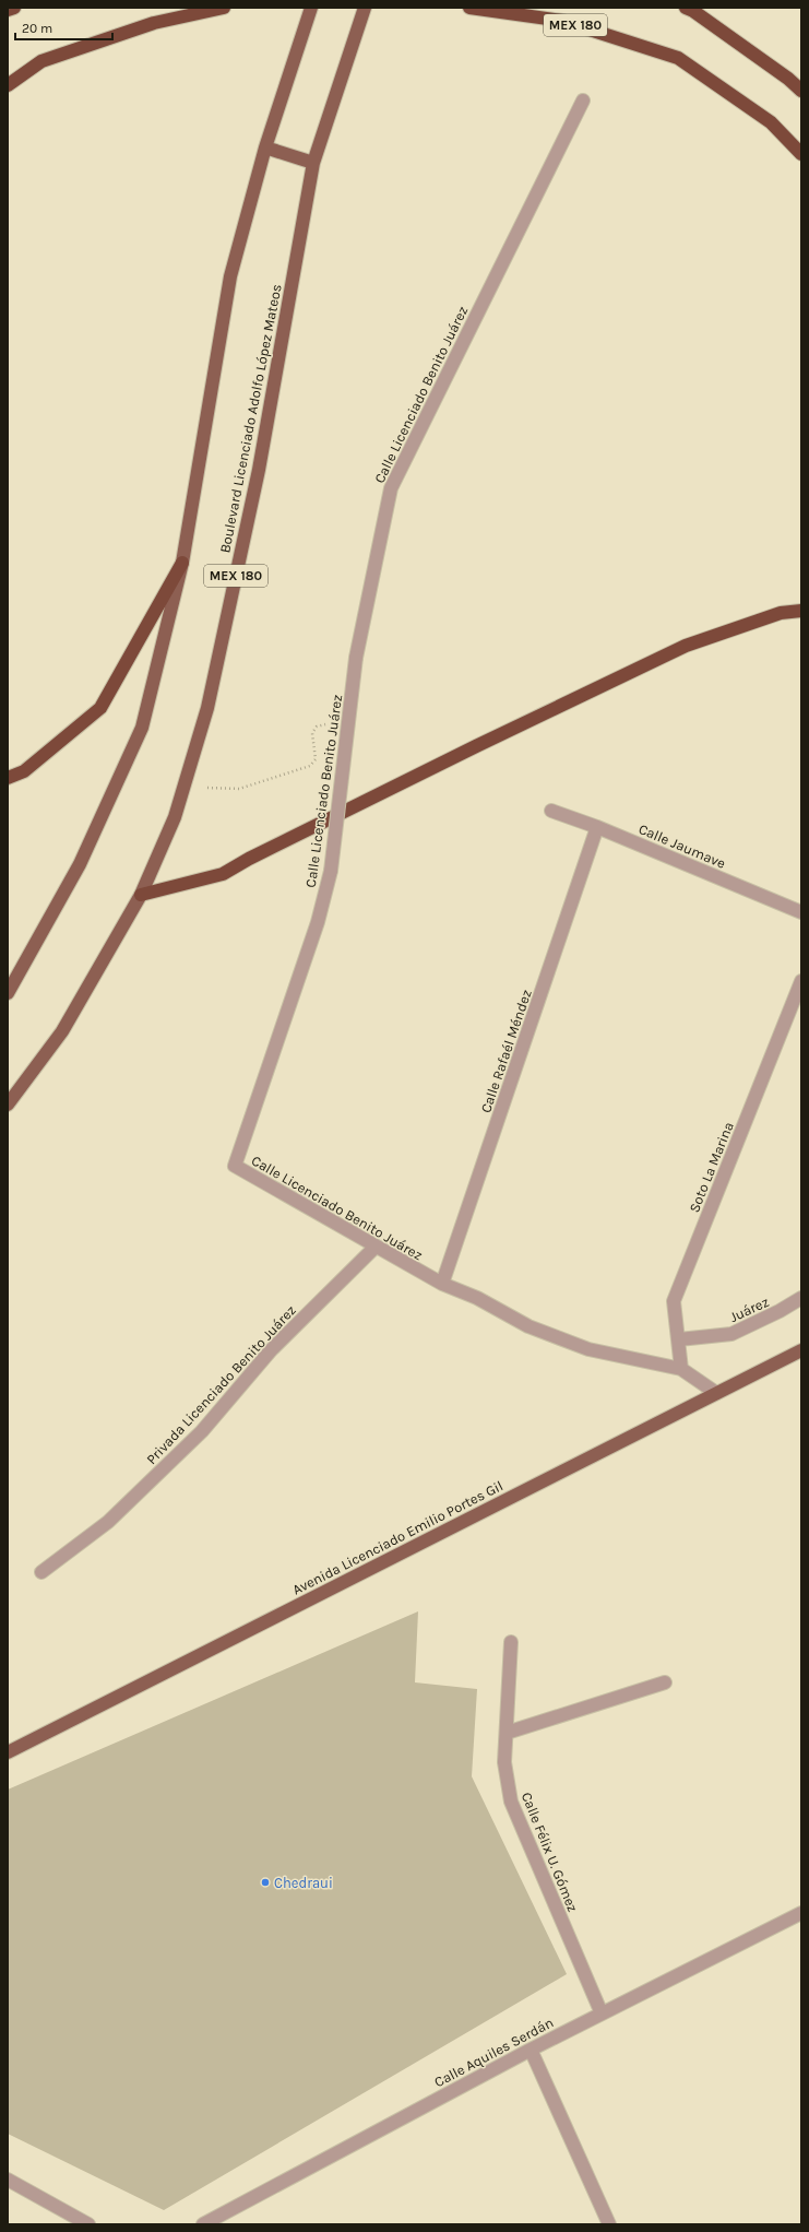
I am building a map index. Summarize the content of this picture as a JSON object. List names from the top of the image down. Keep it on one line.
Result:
{"streets":{"highway":["MEX 180"],"main road":["Boulevard Licenciado Adolfo López Mateos","Avenida Licenciado Emilio Portes Gil"],"street":["Calle Licenciado Benito Juárez","Calle Jaumave","Calle Rafaél Méndez","Soto La Marina","Juárez","Privada Licenciado Benito Juárez","Calle Félix U. Gómez","Calle Aquiles Serdán"]},"crossings":[["Calle Licenciado Benito Juárez","Calle Rafaél Méndez"],["Calle Licenciado Benito Juárez","Soto La Marina"],["Calle Licenciado Benito Juárez","Privada Licenciado Benito Juárez"],["Calle Licenciado Benito Juárez","Avenida Licenciado Emilio Portes Gil"],["Calle Jaumave","Calle Rafaél Méndez"],["Soto La Marina","Juárez"],["Calle Félix U. Gómez","Calle Aquiles Serdán"]],"places":["Chedraui"],"scale_bar":"20 m"}
